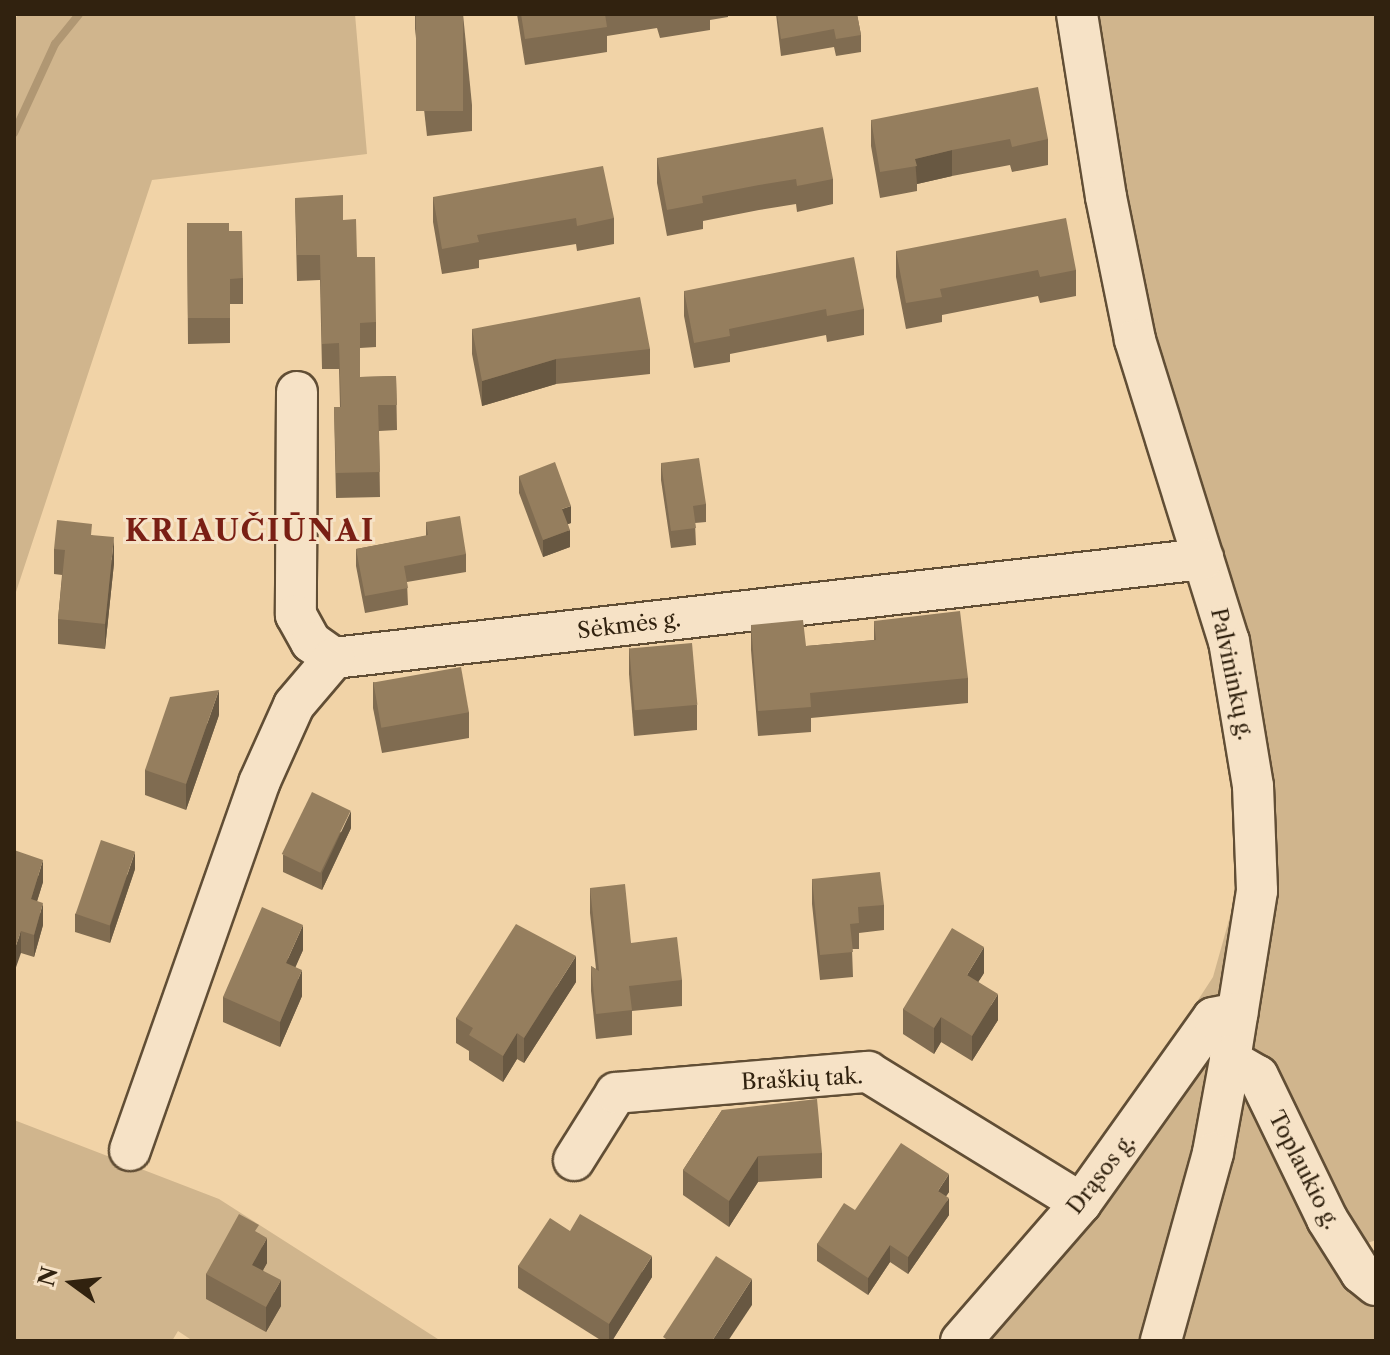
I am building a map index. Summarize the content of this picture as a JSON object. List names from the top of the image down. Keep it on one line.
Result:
{"streets":{"street":["Sėkmės g.","Palvininkų g.","Braškių tak.","Toplaukio g.","Drąsos g."]},"crossings":[["Sėkmės g.","Palvininkų g."],["Palvininkų g.","Toplaukio g."],["Palvininkų g.","Drąsos g."],["Braškių tak.","Drąsos g."]],"districts":["KRIAUČIŪNAI"],"north":"left"}
